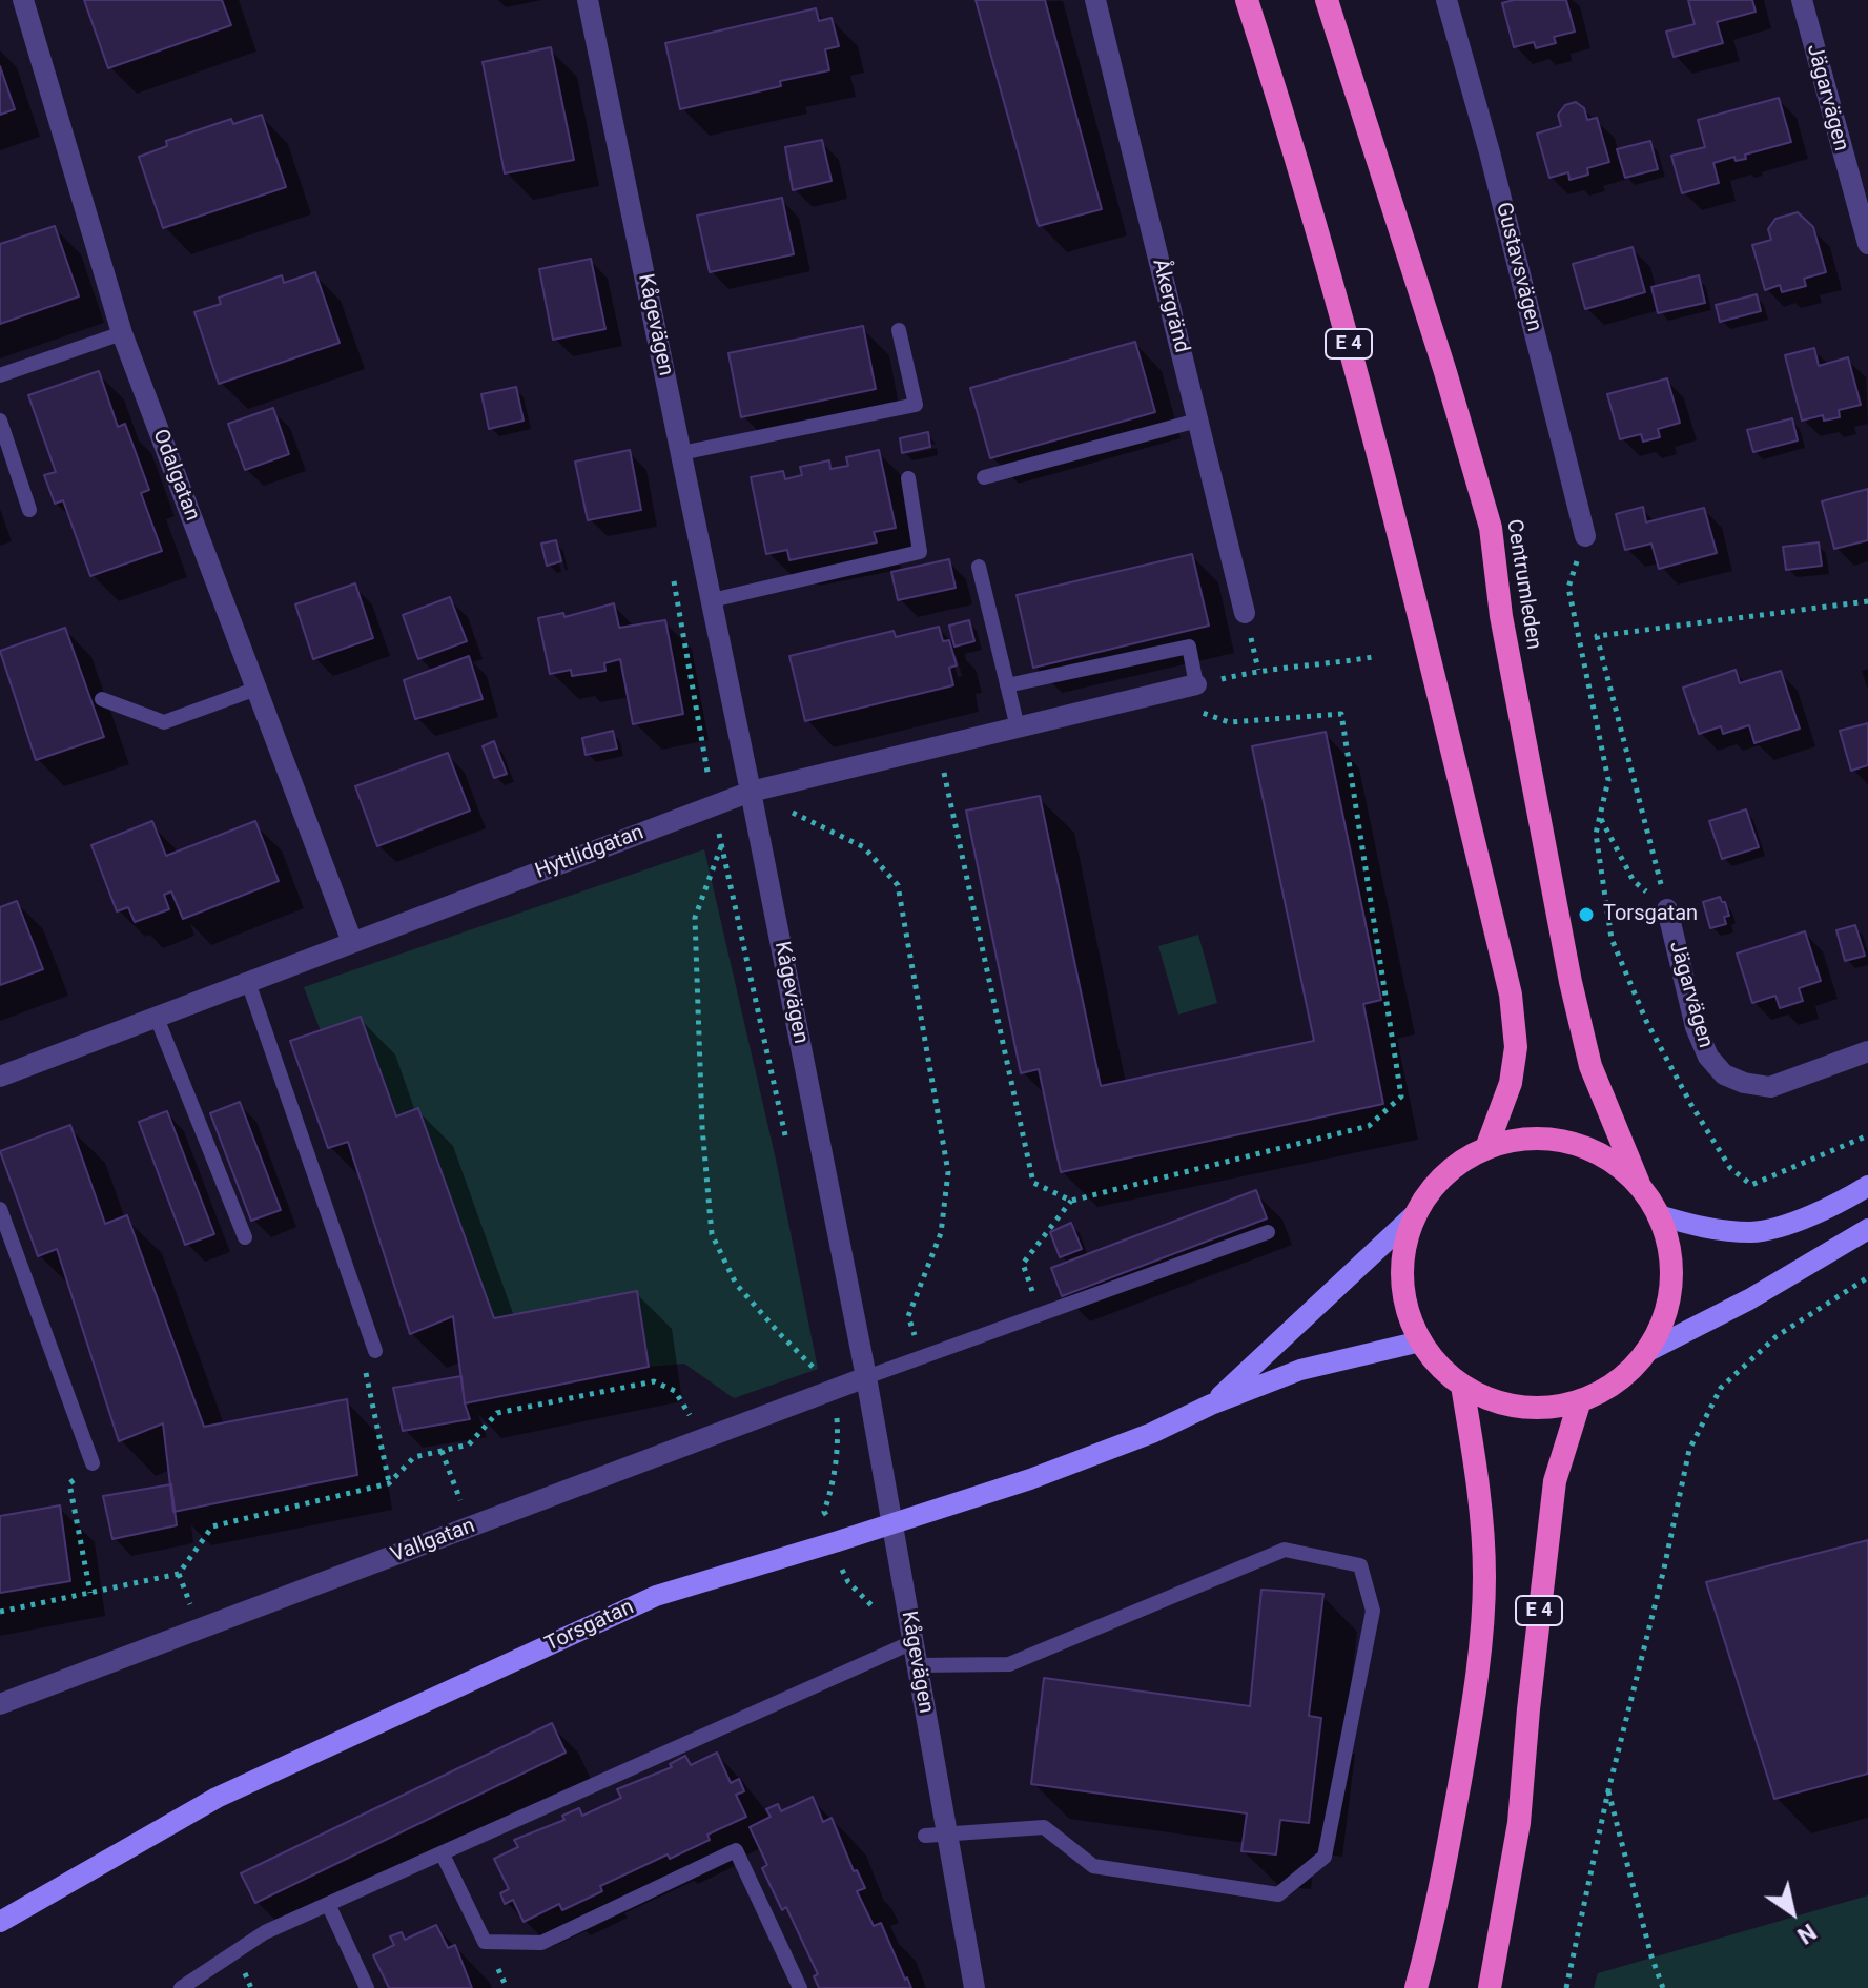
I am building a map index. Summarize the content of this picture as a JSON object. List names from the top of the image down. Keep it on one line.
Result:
{"streets":{"highway":["E 4","Centrumleden"],"main road":["Torsgatan"],"street":["Jägarvägen","Gustavsvägen","Åkergränd","Kågevägen","Odalgatan","Hyttlidgatan","Vallgatan"]},"crossings":[["Kågevägen","Hyttlidgatan"],["Kågevägen","Vallgatan"],["Kågevägen","Torsgatan"],["E 4","Centrumleden"],["E 4","Torsgatan"],["Odalgatan","Hyttlidgatan"],["Centrumleden","Torsgatan"]],"places":["Torsgatan"],"north":"bottom right"}
